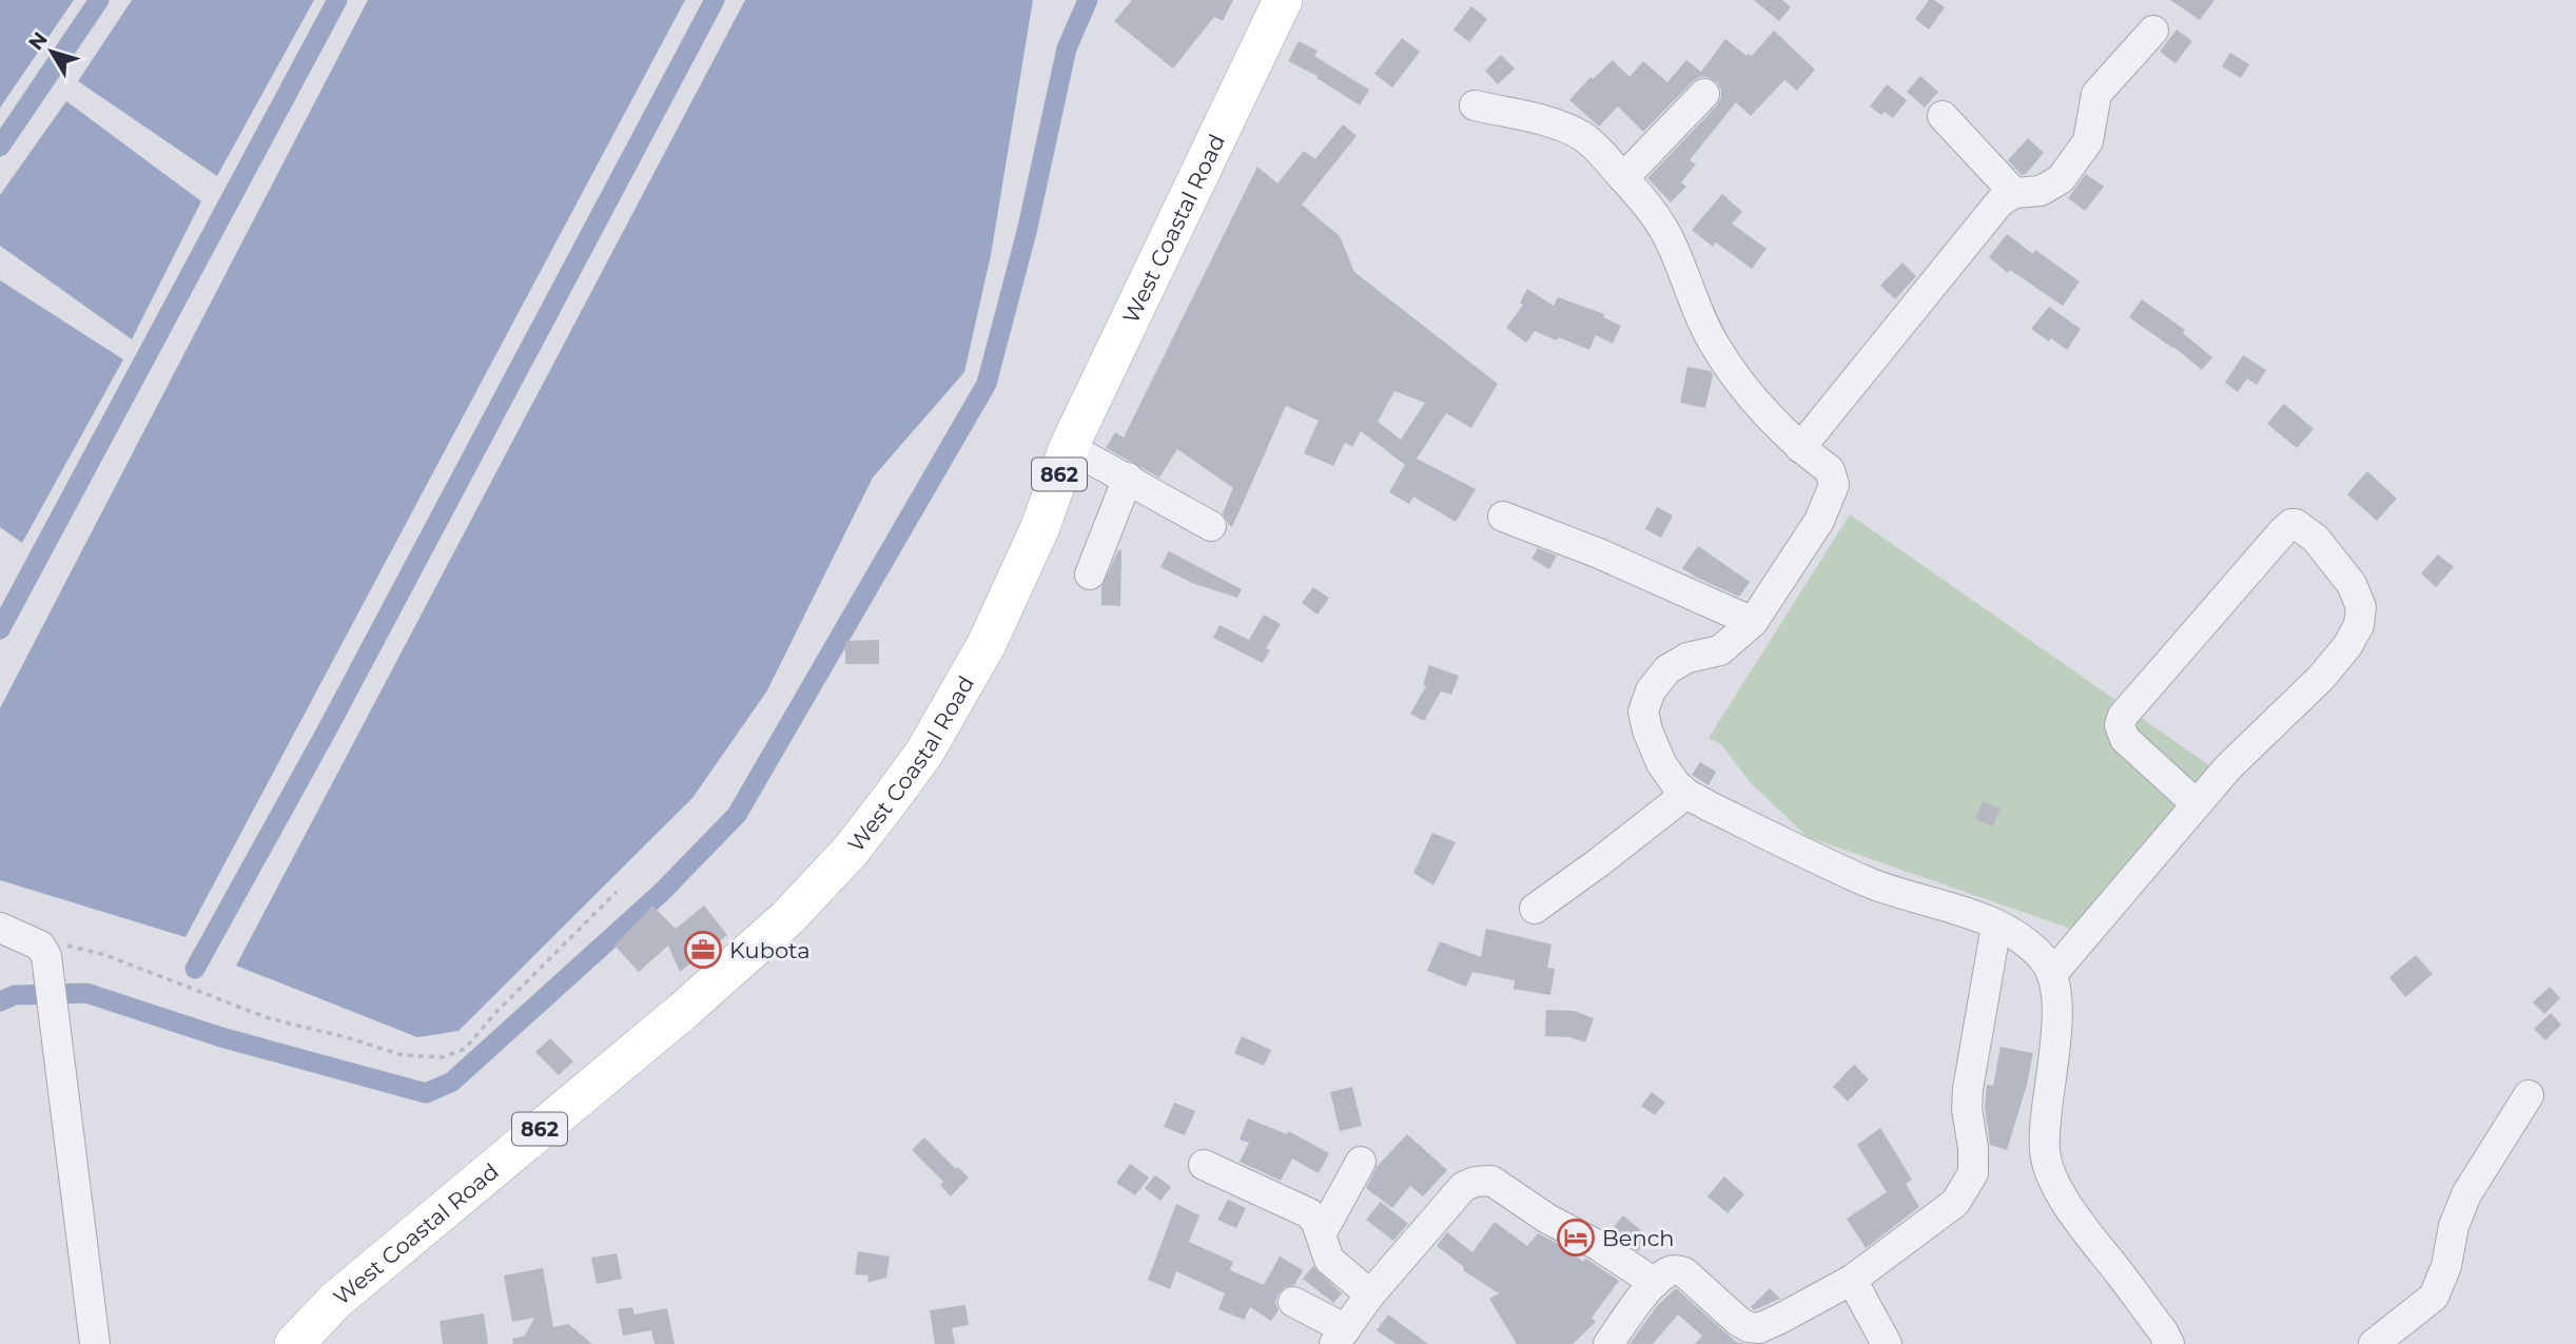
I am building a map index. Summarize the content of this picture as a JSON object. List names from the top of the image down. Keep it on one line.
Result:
{"streets":{"main road":["West Coastal Road","862"]},"places":{"office":["Kubota"],"hotel":["Bench"]},"north":"top left"}
